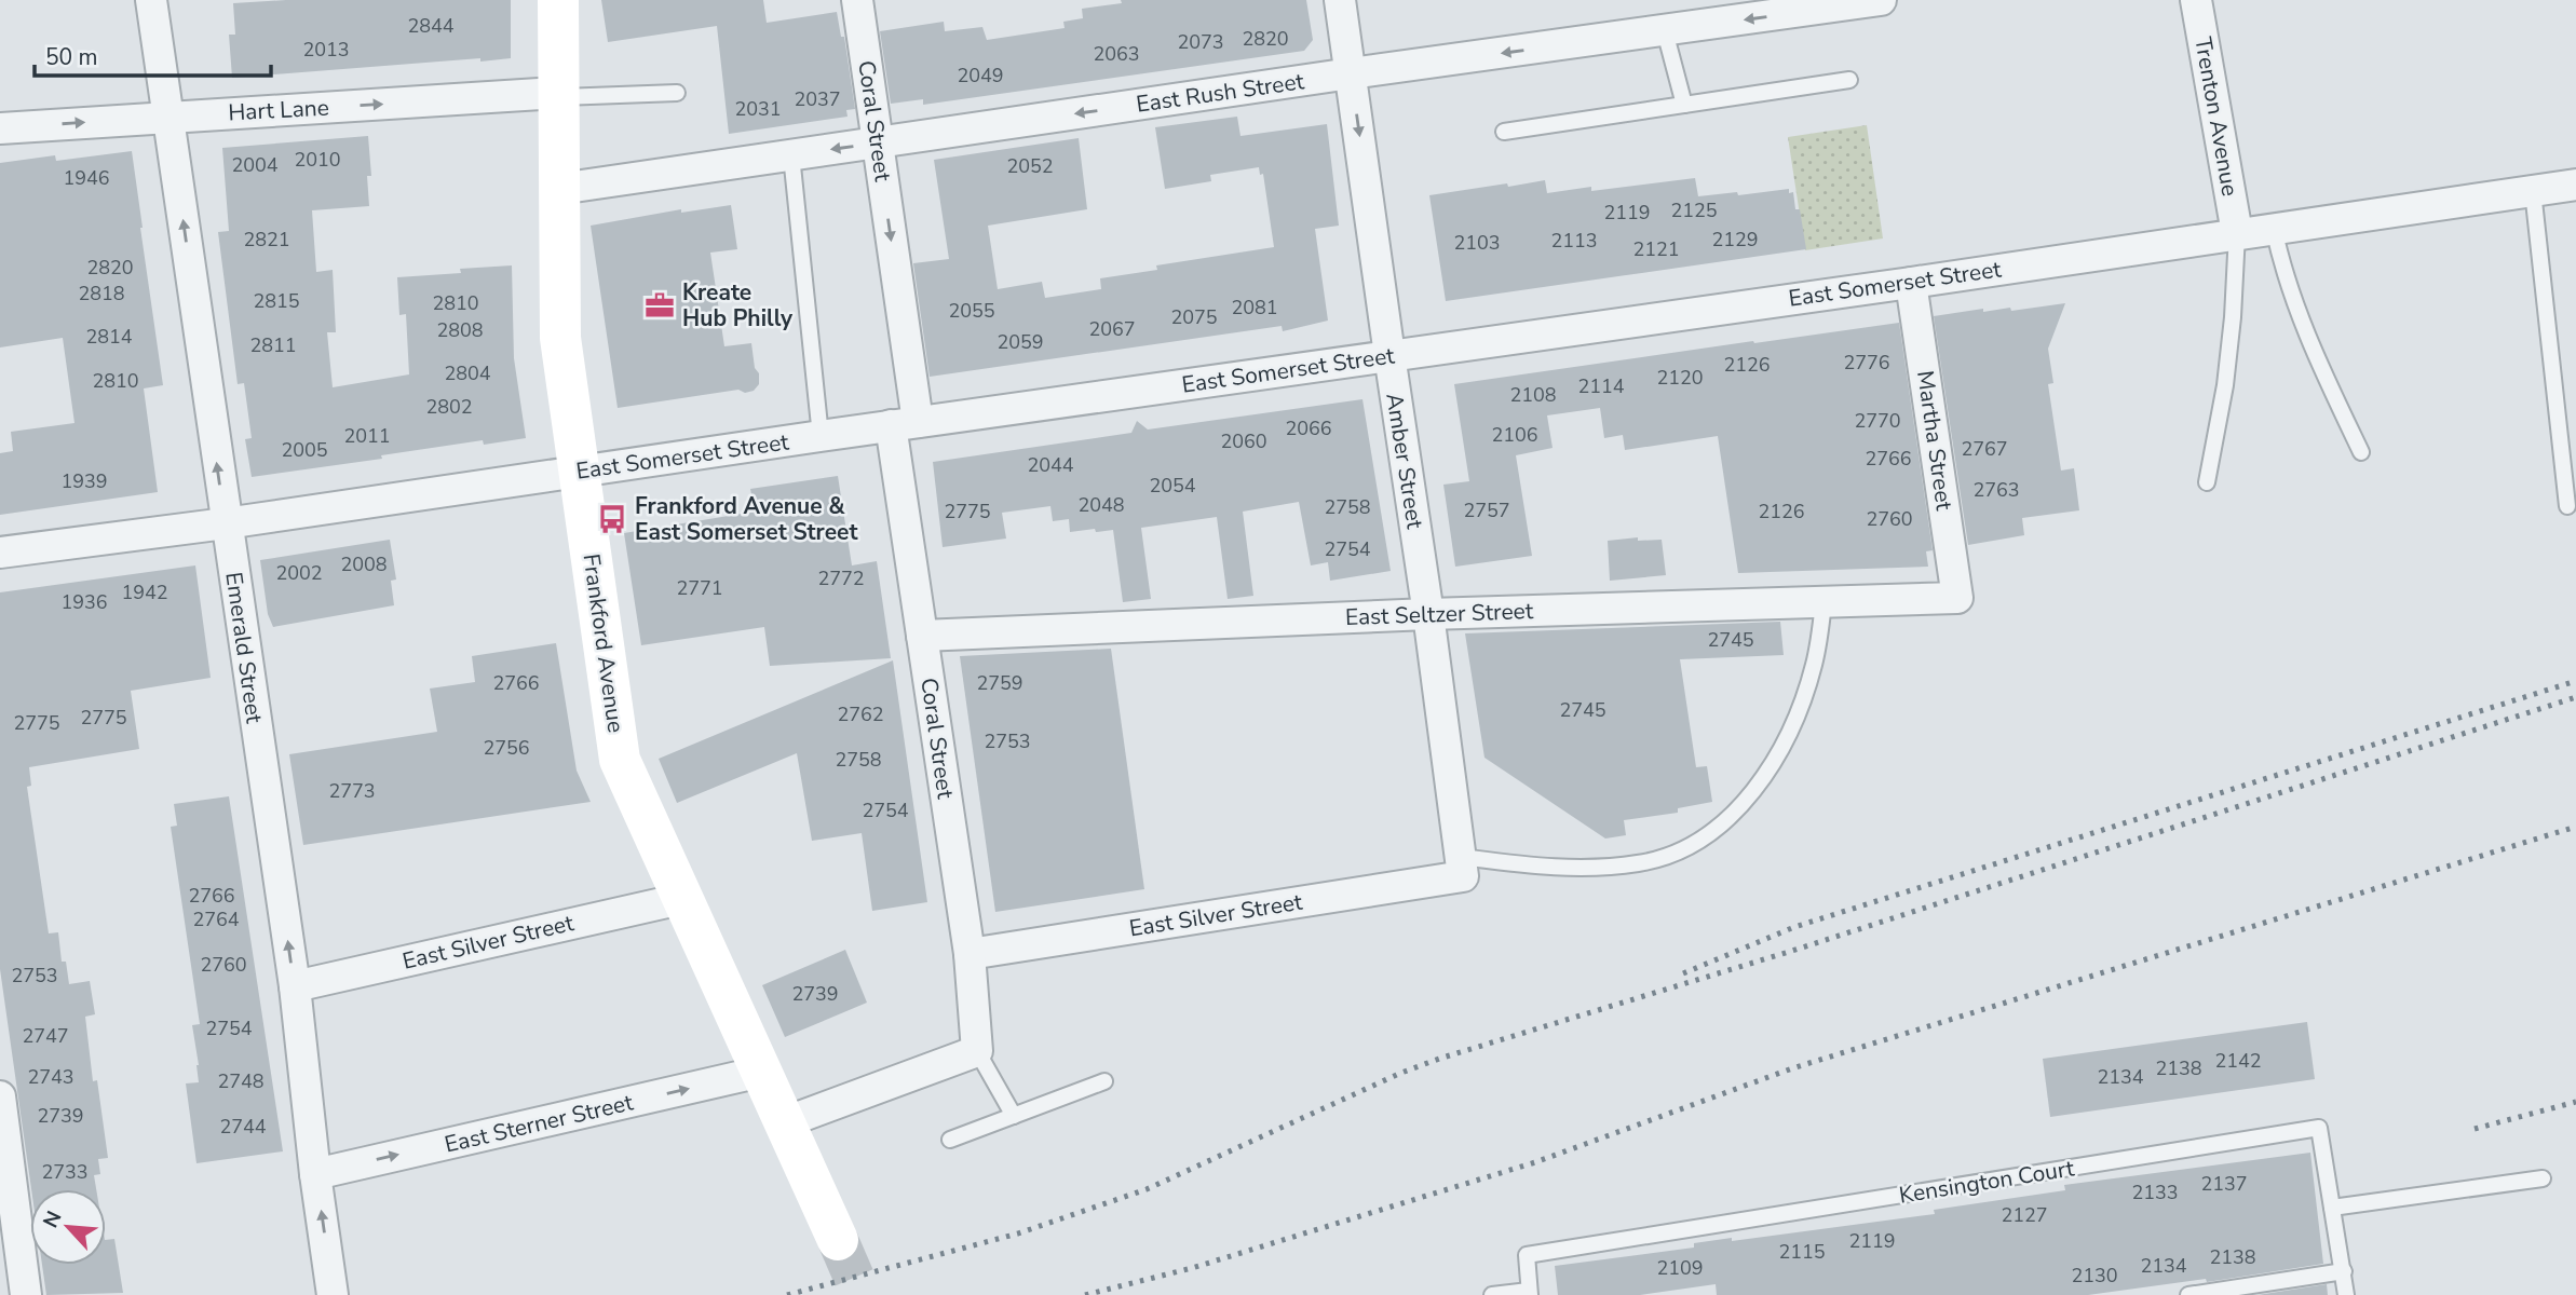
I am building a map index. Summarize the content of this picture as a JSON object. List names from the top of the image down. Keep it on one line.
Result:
{"streets":{"main road":["Frankford Avenue"],"street":["East Rush Street","Hart Lane","Trenton Avenue","Coral Street","East Somerset Street","Martha Street","Amber Street","East Seltzer Street","Emerald Street","East Silver Street","East Sterner Street"],"lane":["Kensington Court"]},"crossings":[["East Rush Street","Coral Street"],["East Rush Street","Amber Street"],["East Rush Street","Frankford Avenue"],["Hart Lane","Frankford Avenue"],["Hart Lane","Emerald Street"],["Trenton Avenue","East Somerset Street"],["Coral Street","East Somerset Street"],["Coral Street","East Seltzer Street"],["Coral Street","East Silver Street"],["East Somerset Street","Martha Street"],["East Somerset Street","Amber Street"],["East Somerset Street","Frankford Avenue"],["East Somerset Street","Emerald Street"],["Martha Street","East Seltzer Street"],["Amber Street","East Seltzer Street"],["Amber Street","East Silver Street"],["Frankford Avenue","East Silver Street"],["Frankford Avenue","East Sterner Street"],["Emerald Street","East Silver Street"],["Emerald Street","East Sterner Street"]],"one_way":["East Rush Street","Hart Lane","Emerald Street","East Sterner Street"],"places":{"office":["Kreate Hub Philly"],"bus stop":["Frankford Avenue & East Somerset Street"]},"house_numbers":["2844","2820","2073","2013","2063","2049","2037","2031","2010","2004","2052","1946","2125","2119","2821","2129","2113","2103","2121","2820","2818","2815","2810","2081","2055","2075","2067","2808","2814","2059","2811","2776","2126","2804","2120","2810","2114","2108","2802","2770","2066","2106","2011","2060","2767","2005","2766","2044","1939","2054","2763","2048","2758","2757","2775","2126","2760","2754","2008","2002","2772","2771","1942","1936","2745","2766","2759","2745","2762","2775","2775","2753","2756","2758","2773","2754","2766","2764","2760","2753","2739","2754","2747","2142","2138","2743","2134","2748","2739","2744","2733","2137","2133","2127","2119","2115","2138","2134","2109","2130"],"scale_bar":"50 m","north":"top left"}
